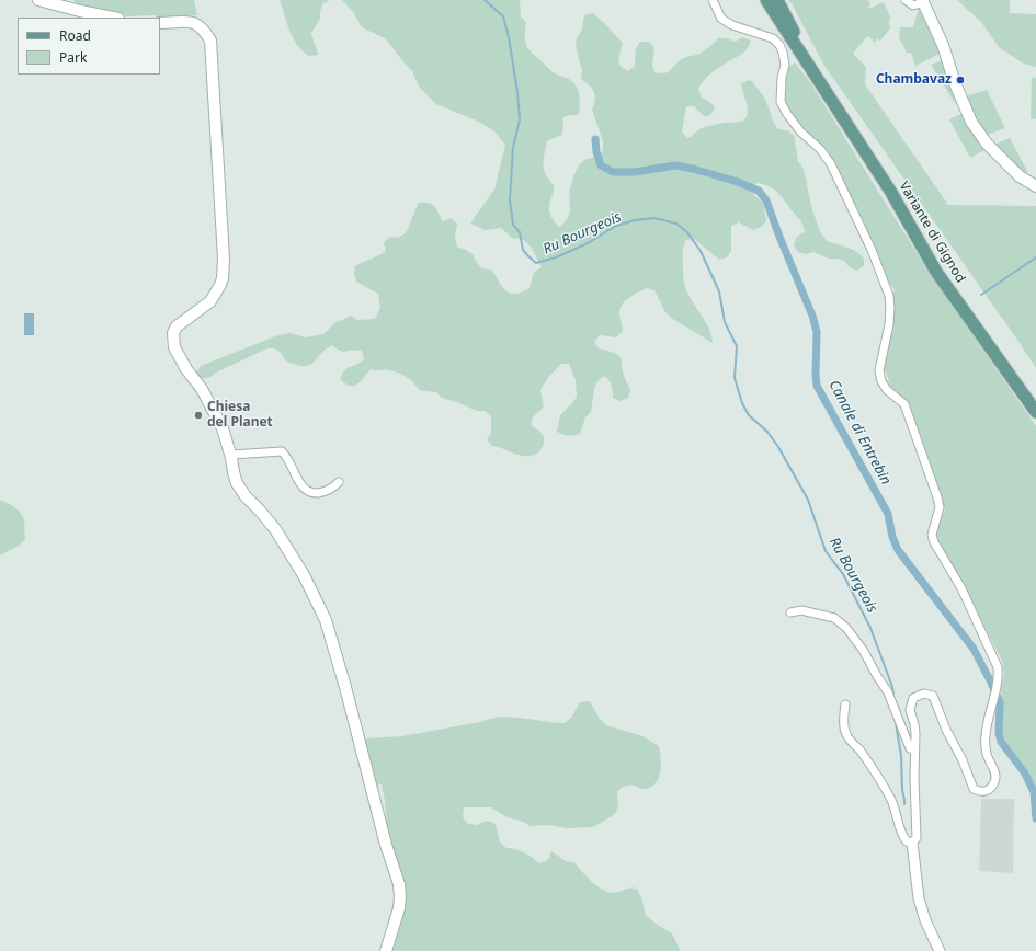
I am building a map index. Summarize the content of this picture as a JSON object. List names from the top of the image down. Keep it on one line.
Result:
{"streets":{"main road":["Variante di Gignod"]},"water":["Ru Bourgeois","Canale di Entrebin"],"places":["Chambavaz","Chiesa del Planet"],"legend":["Road","Park"]}
